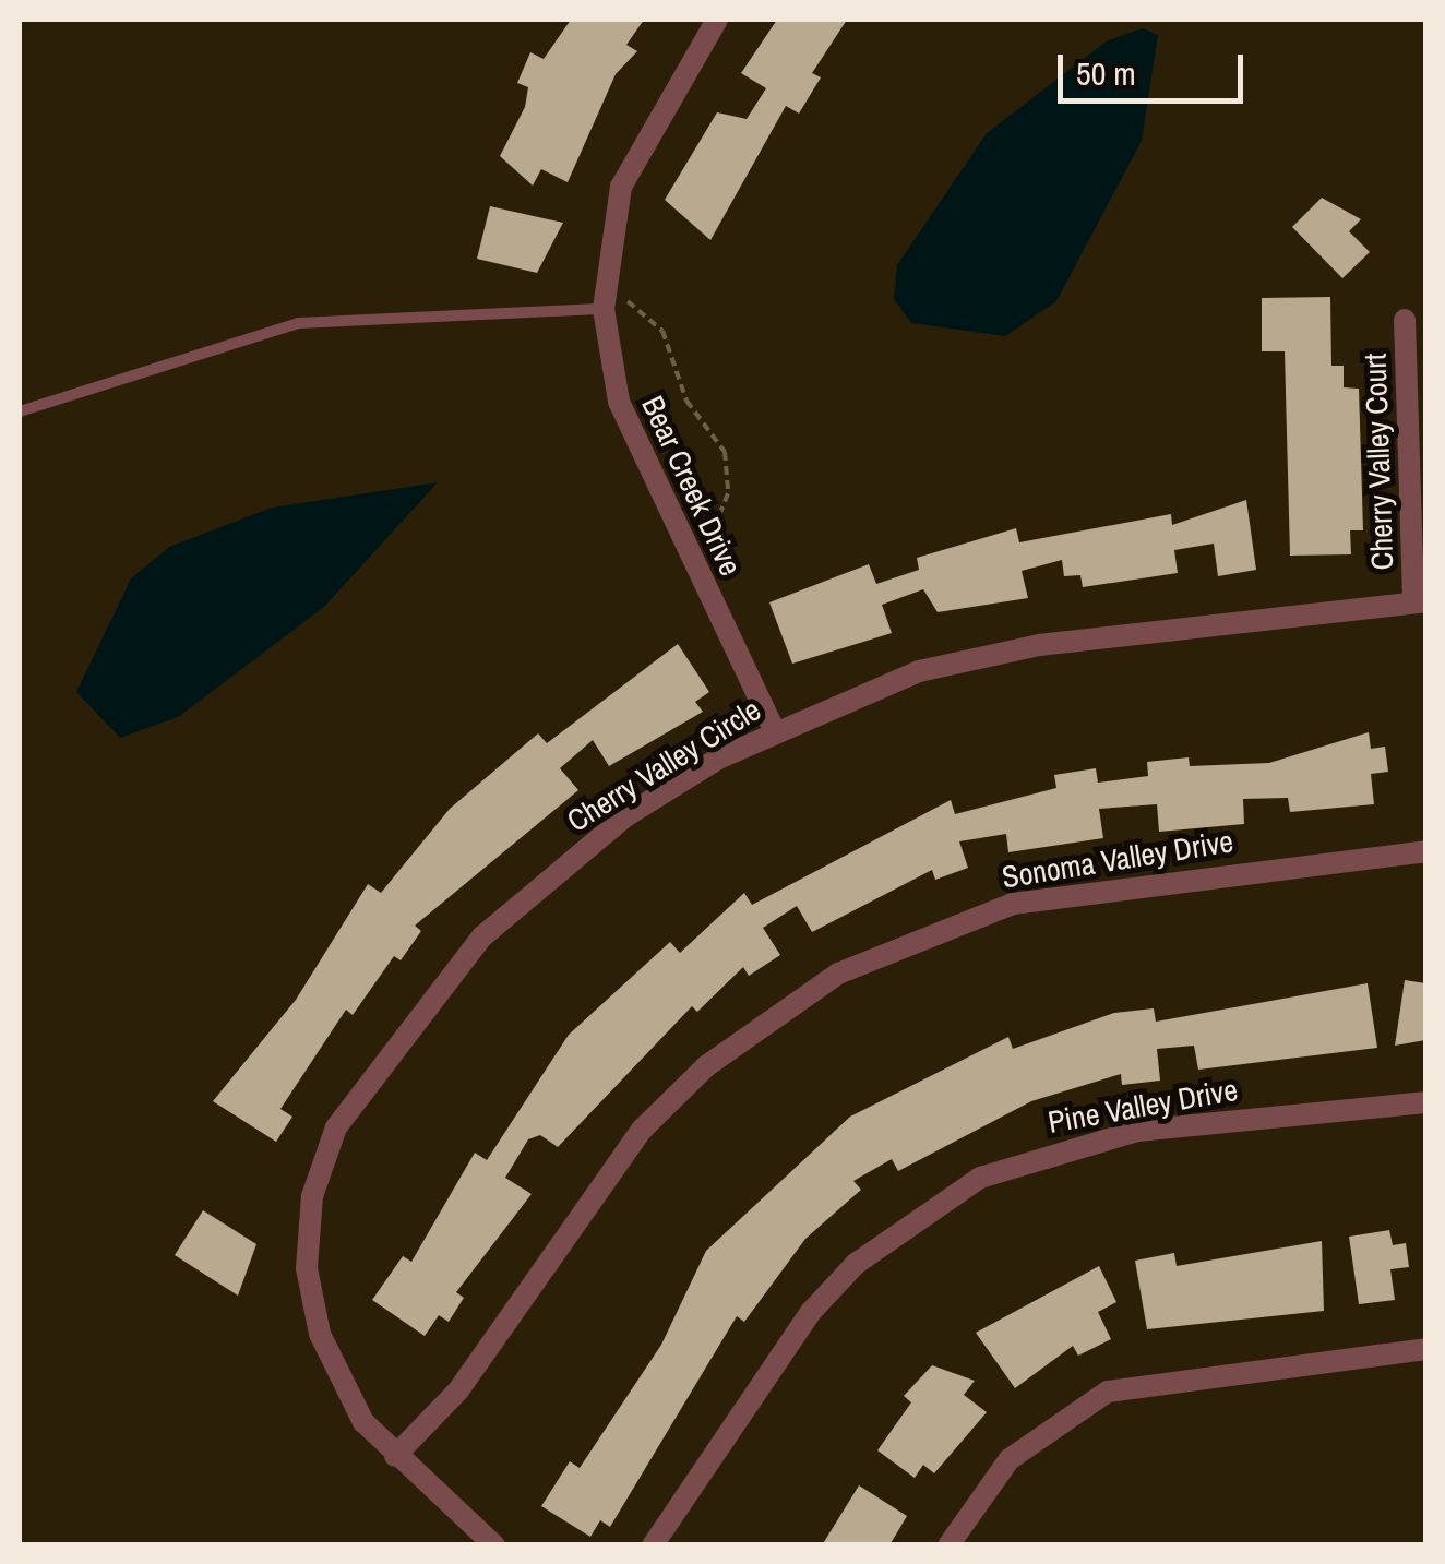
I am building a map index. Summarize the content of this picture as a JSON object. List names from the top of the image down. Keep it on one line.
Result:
{"streets":{"street":["Cherry Valley Court","Bear Creek Drive","Cherry Valley Circle","Sonoma Valley Drive","Pine Valley Drive"]},"crossings":[["Cherry Valley Court","Cherry Valley Circle"],["Bear Creek Drive","Cherry Valley Circle"],["Cherry Valley Circle","Sonoma Valley Drive"]],"scale_bar":"50 m"}
